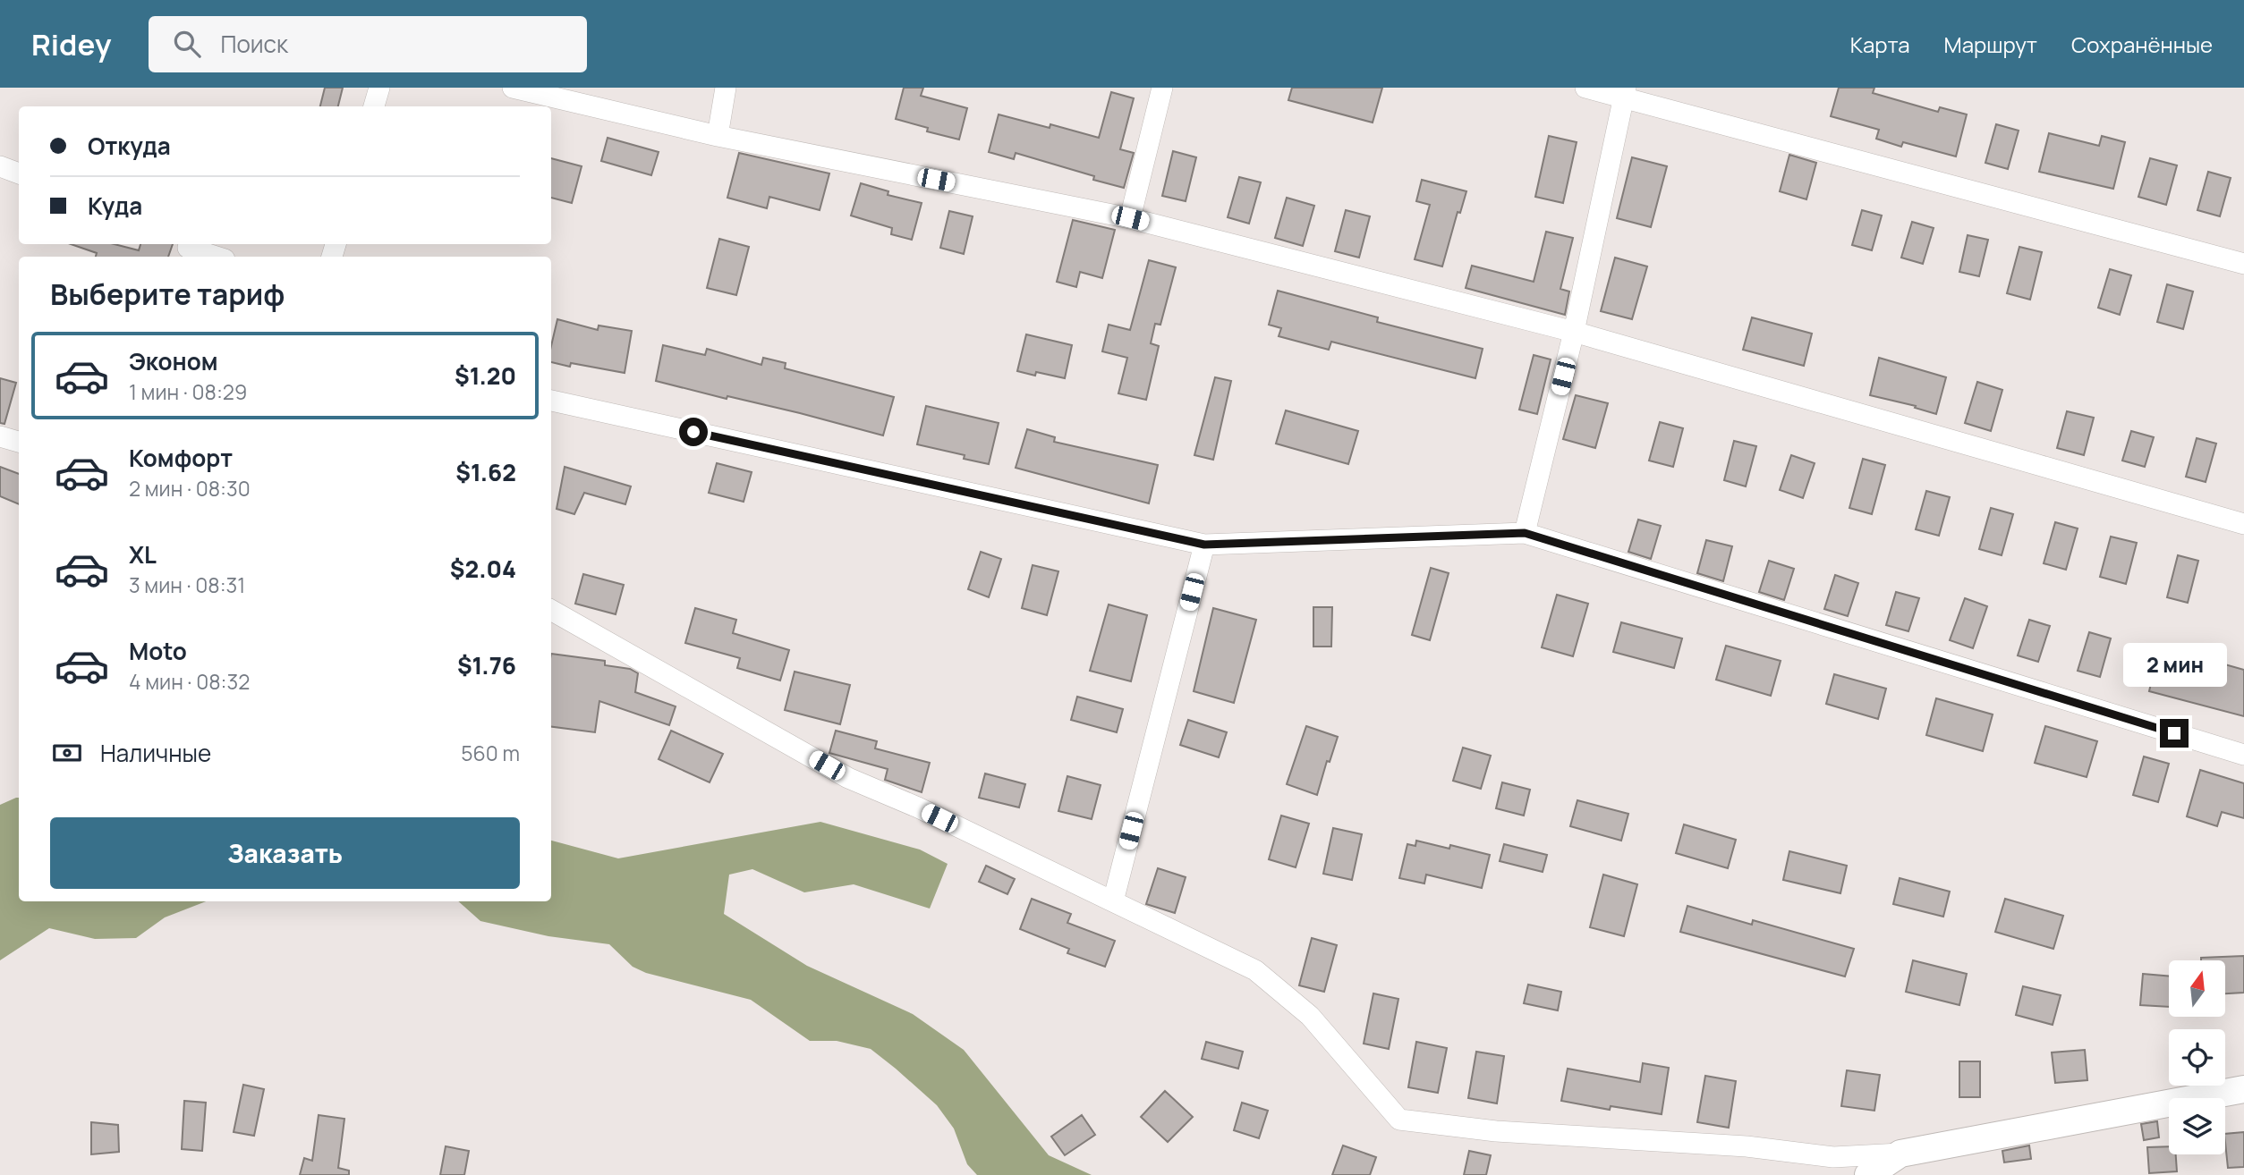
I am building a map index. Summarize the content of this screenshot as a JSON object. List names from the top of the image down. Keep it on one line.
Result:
{"north":"top","page":{"header":"Ridey","search":"Поиск","nav":["Карта","Маршрут","Сохранённые"],"banner":["Откуда","Куда"],"heading":"Выберите тариф","list":[{"name":"Эконом","note":"1 мин · 08:29","value":"$1.20"},{"name":"Комфорт","note":"2 мин · 08:30","value":"$1.62"},{"name":"XL","note":"3 мин · 08:31","value":"$2.04"},{"name":"Moto","note":"4 мин · 08:32","value":"$1.76"}],"bubble":"2 мин","pay":["Наличные","560 m"],"buttons":"Заказать"}}
